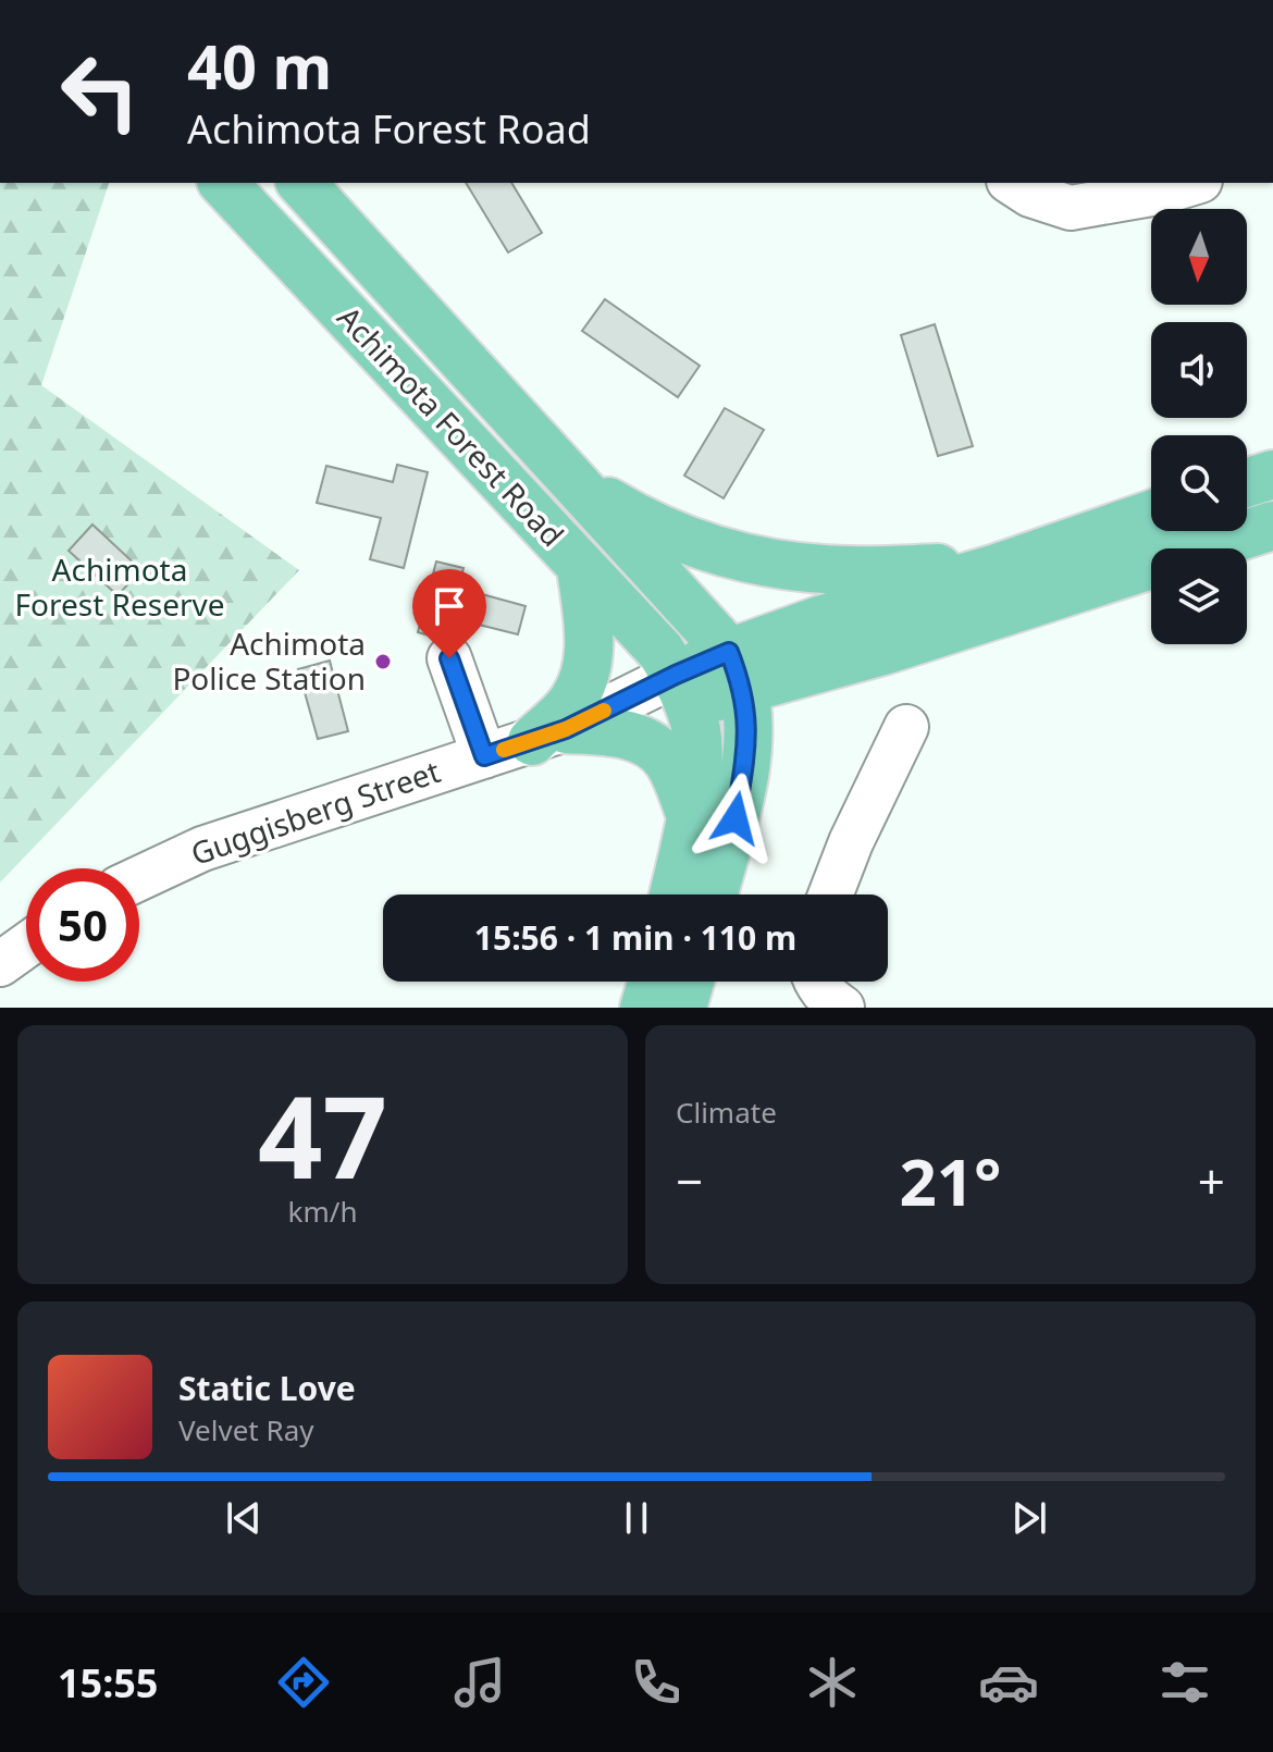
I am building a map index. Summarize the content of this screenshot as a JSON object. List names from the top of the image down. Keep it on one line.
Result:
{"streets":{"main road":["Achimota Forest Road"],"street":["Guggisberg Street"]},"crossings":[["Achimota Forest Road","Guggisberg Street"]],"parks":["Achimota Forest Reserve"],"places":["Achimota Police Station"],"north":"bottom","page":{"turn":["40 m","Achimota Forest Road"],"limit":"50","trip":"15:56 · 1 min · 110 m","tile":[["47","km/h"],"Climate"],"heat":["−","21°","+"],"song":["Static Love","Velvet Ray"],"tabs":"15:55"}}
